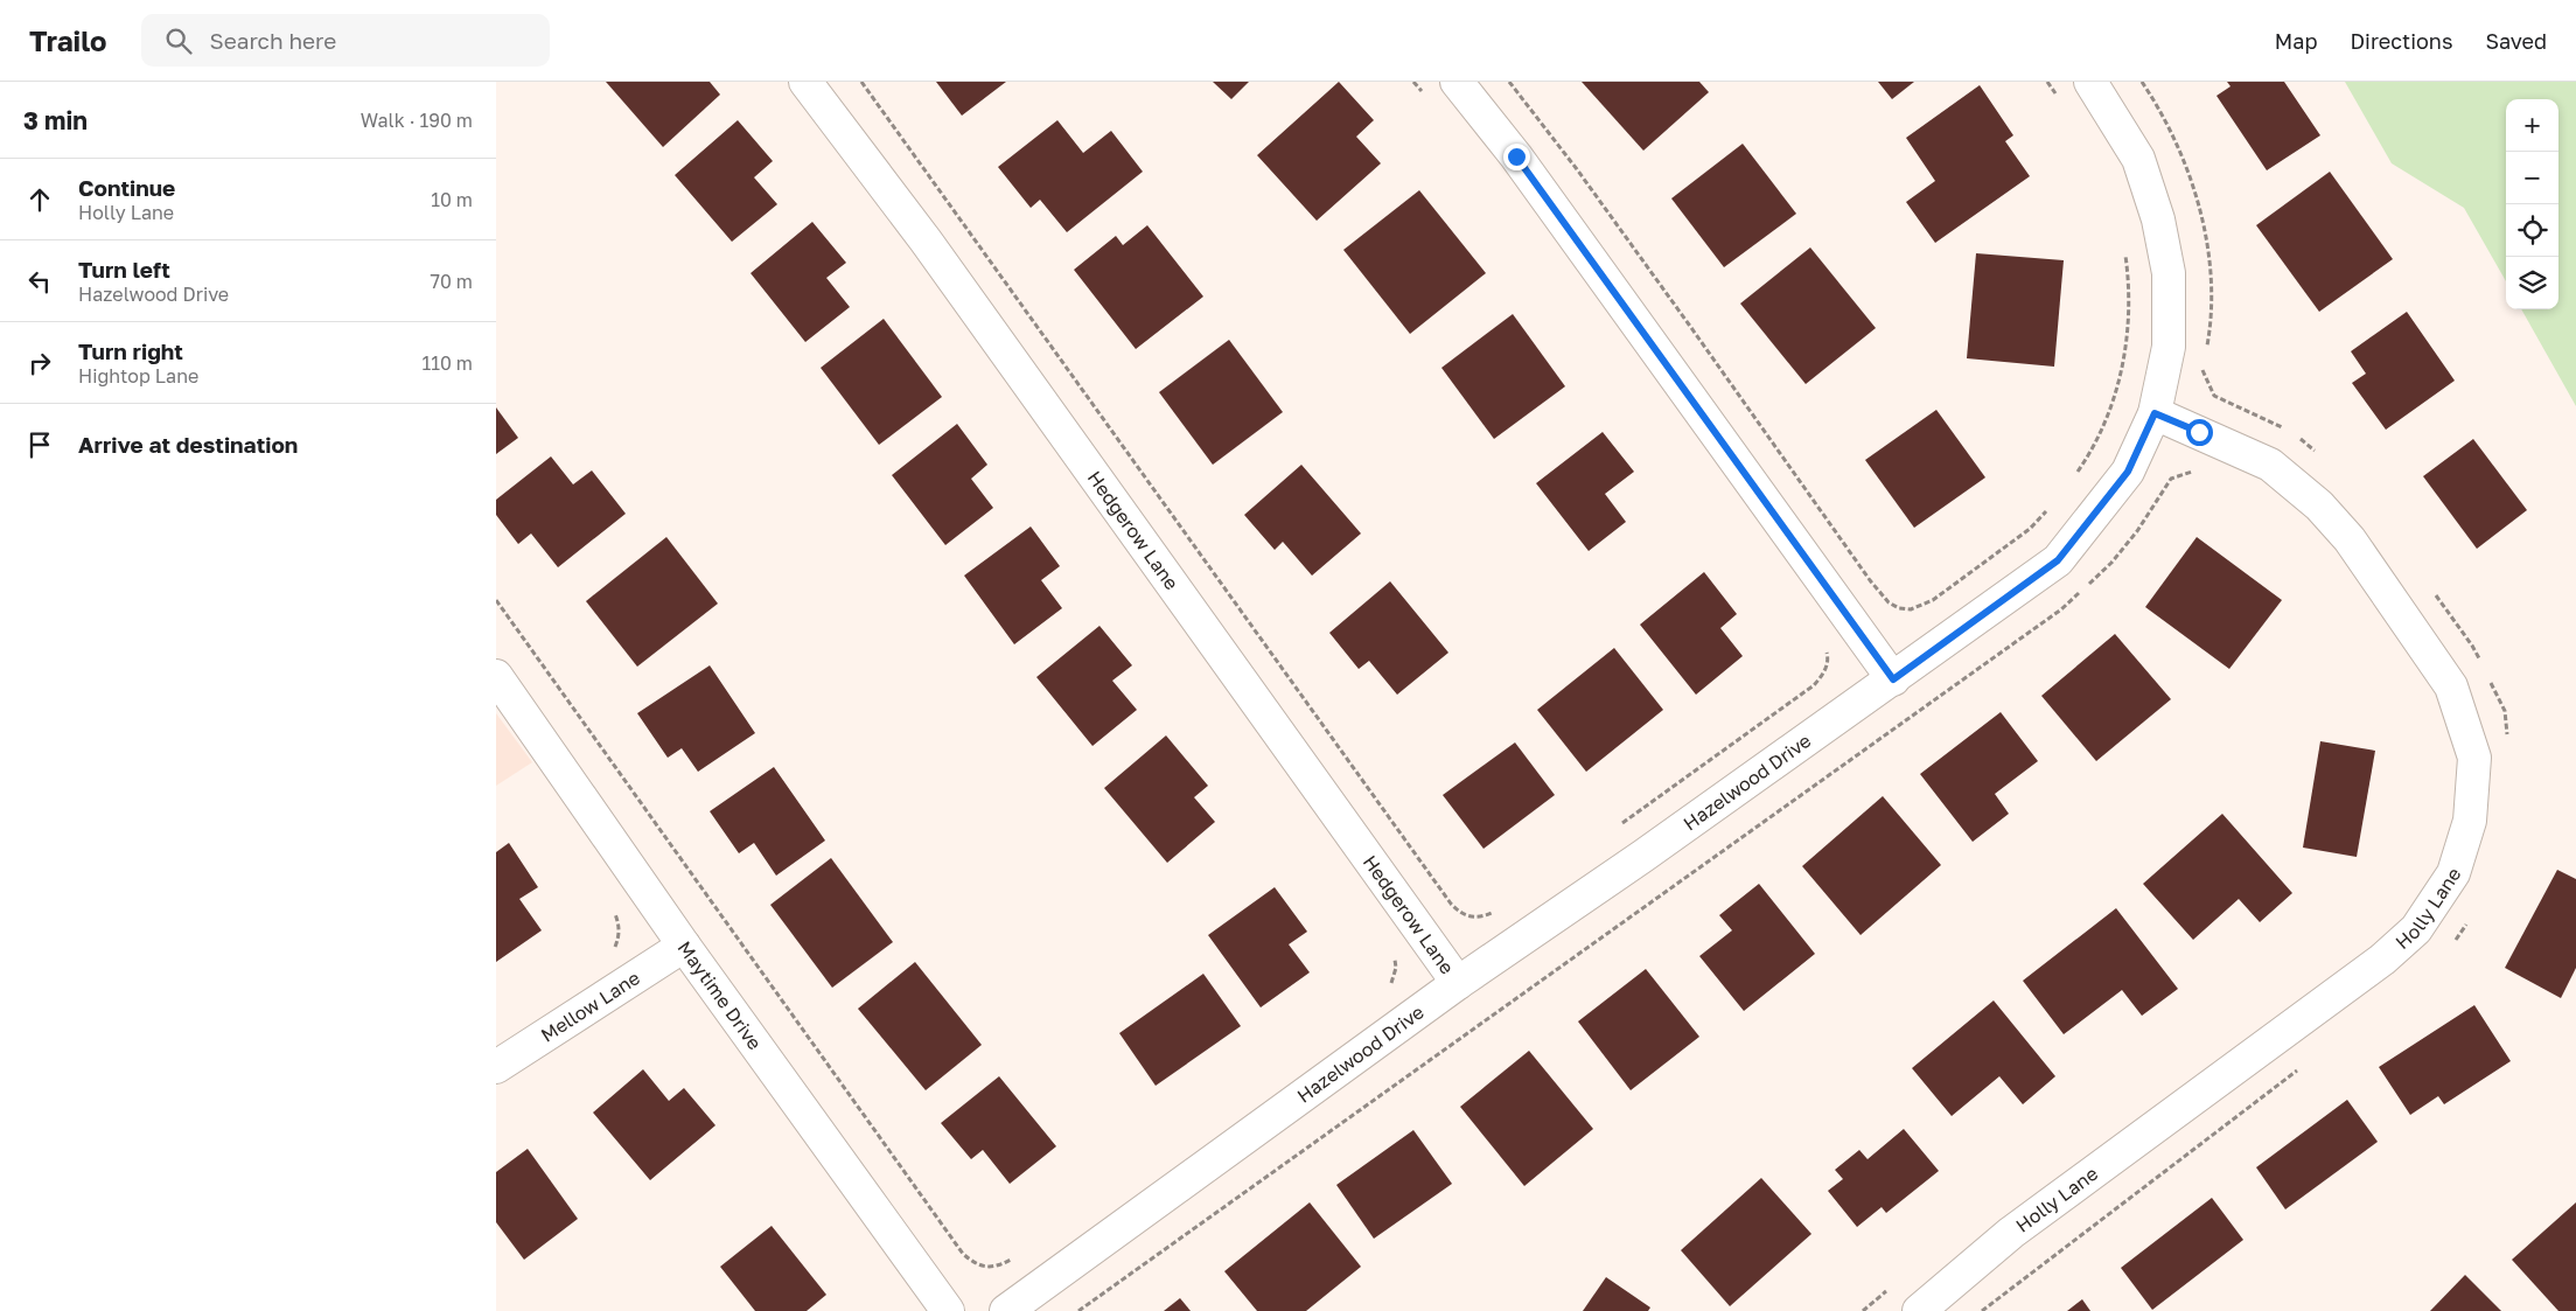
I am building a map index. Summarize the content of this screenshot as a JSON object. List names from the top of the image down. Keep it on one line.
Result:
{"streets":{"street":["Hedgerow Lane","Hazelwood Drive","Holly Lane","Maytime Drive","Mellow Lane"]},"crossings":[["Hedgerow Lane","Hazelwood Drive"],["Hazelwood Drive","Holly Lane"],["Maytime Drive","Mellow Lane"]],"page":{"header":"Trailo","search":"Search here","nav":["Map","Directions","Saved"],"heading":["3 min","Walk · 190 m"],"map_buttons":["+","−"],"list":[["Continue","Holly Lane","10 m"],["Turn left","Hazelwood Drive","70 m"],["Turn right","Hightop Lane","110 m"],"Arrive at destination"]}}
